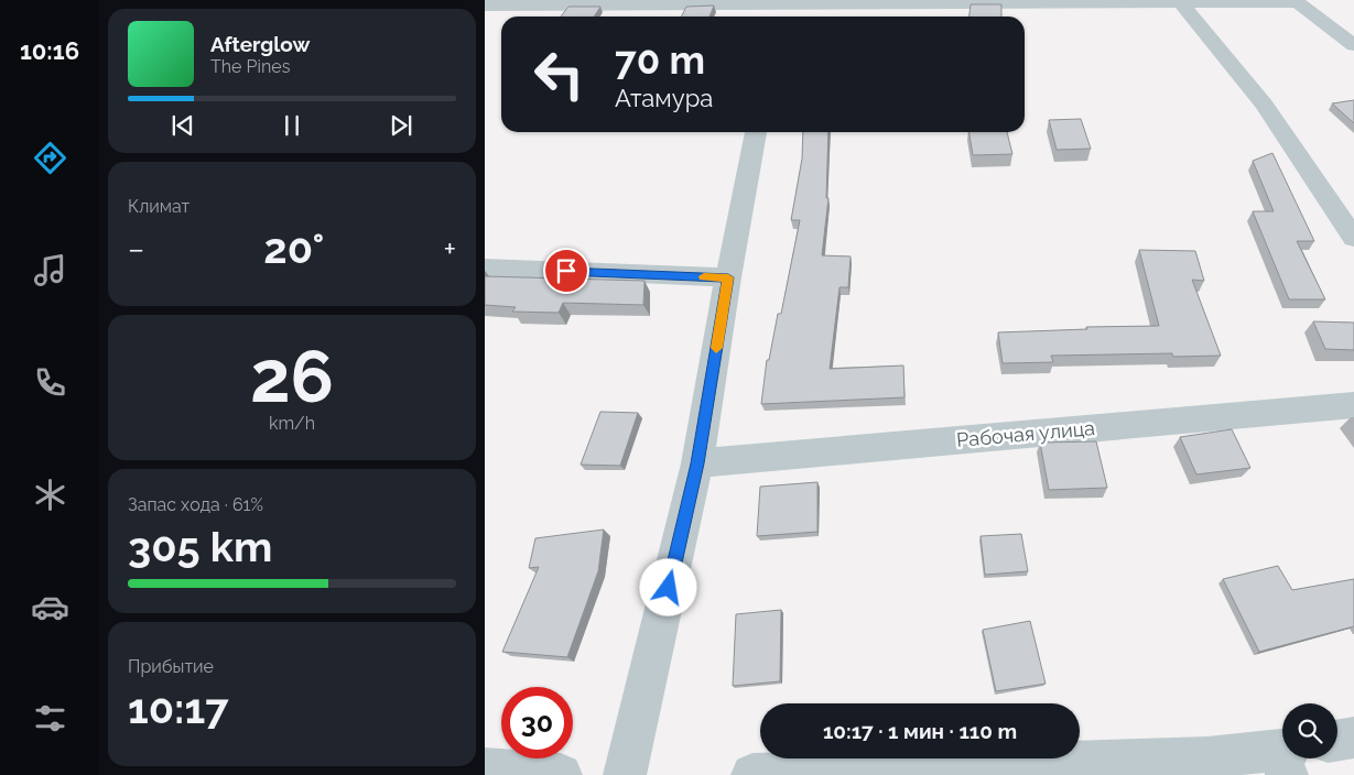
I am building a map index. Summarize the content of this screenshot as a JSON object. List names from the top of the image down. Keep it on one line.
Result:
{"streets":{"street":["Рабочая улица"]},"page":{"tabs":"10:16","turn":["70 m","Атамура"],"song":["Afterglow","The Pines"],"tile":["Климат",["26","km/h"],["Запас хода · 61%","305 km"],["Прибытие","10:17"]],"heat":["−","20°","+"],"limit":"30","trip":"10:17 · 1 мин · 110 m"}}
